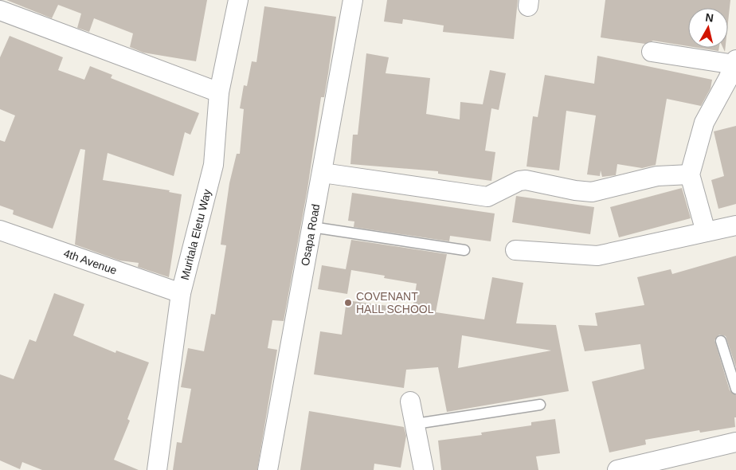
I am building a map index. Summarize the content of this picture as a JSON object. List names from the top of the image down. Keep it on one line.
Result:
{"streets":{"street":["Muritala Eletu Way","Osapa Road","4th Avenue"]},"crossings":[["Muritala Eletu Way","4th Avenue"]],"places":["COVENANT HALL SCHOOL"],"north":"top"}
